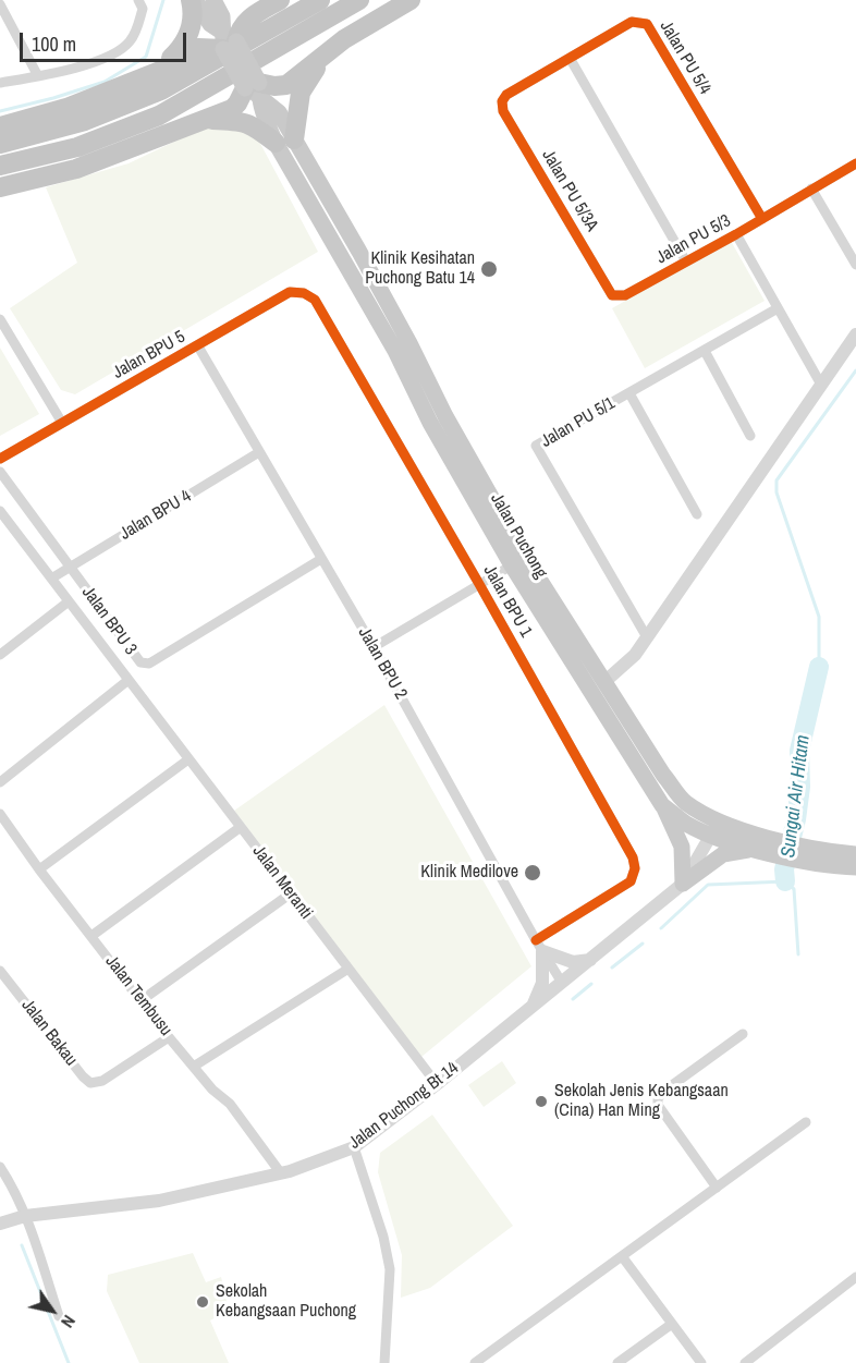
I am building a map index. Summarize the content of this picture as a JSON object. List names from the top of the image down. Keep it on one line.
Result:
{"streets":{"main road":["Jalan Puchong"],"street":["Jalan PU 5/4","Jalan PU 5/3A","Jalan PU 5/3","Jalan BPU 5","Jalan PU 5/1","Jalan BPU 4","Jalan BPU 1","Jalan BPU 3","Jalan BPU 2","Jalan Meranti","Jalan Tembusu","Jalan Bakau","Jalan Puchong Bt 14"]},"crossings":[["Jalan PU 5/4","Jalan PU 5/3A"],["Jalan PU 5/4","Jalan PU 5/3"],["Jalan PU 5/3A","Jalan PU 5/3"],["Jalan BPU 5","Jalan BPU 1"],["Jalan BPU 5","Jalan BPU 2"],["Jalan BPU 4","Jalan BPU 3"],["Jalan BPU 4","Jalan BPU 2"],["Jalan BPU 4","Jalan Meranti"],["Jalan Puchong","Jalan Puchong Bt 14"],["Jalan BPU 1","Jalan BPU 2"],["Jalan BPU 3","Jalan BPU 2"],["Jalan BPU 2","Jalan Puchong Bt 14"],["Jalan Meranti","Jalan Puchong Bt 14"],["Jalan Tembusu","Jalan Bakau"],["Jalan Tembusu","Jalan Puchong Bt 14"]],"water":["Sungai Air Hitam"],"places":["Klinik Kesihatan Puchong Batu 14","Klinik Medilove","Sekolah Jenis Kebangsaan (Cina) Han Ming","Sekolah Kebangsaan Puchong"],"scale_bar":"100 m","north":"bottom right"}
